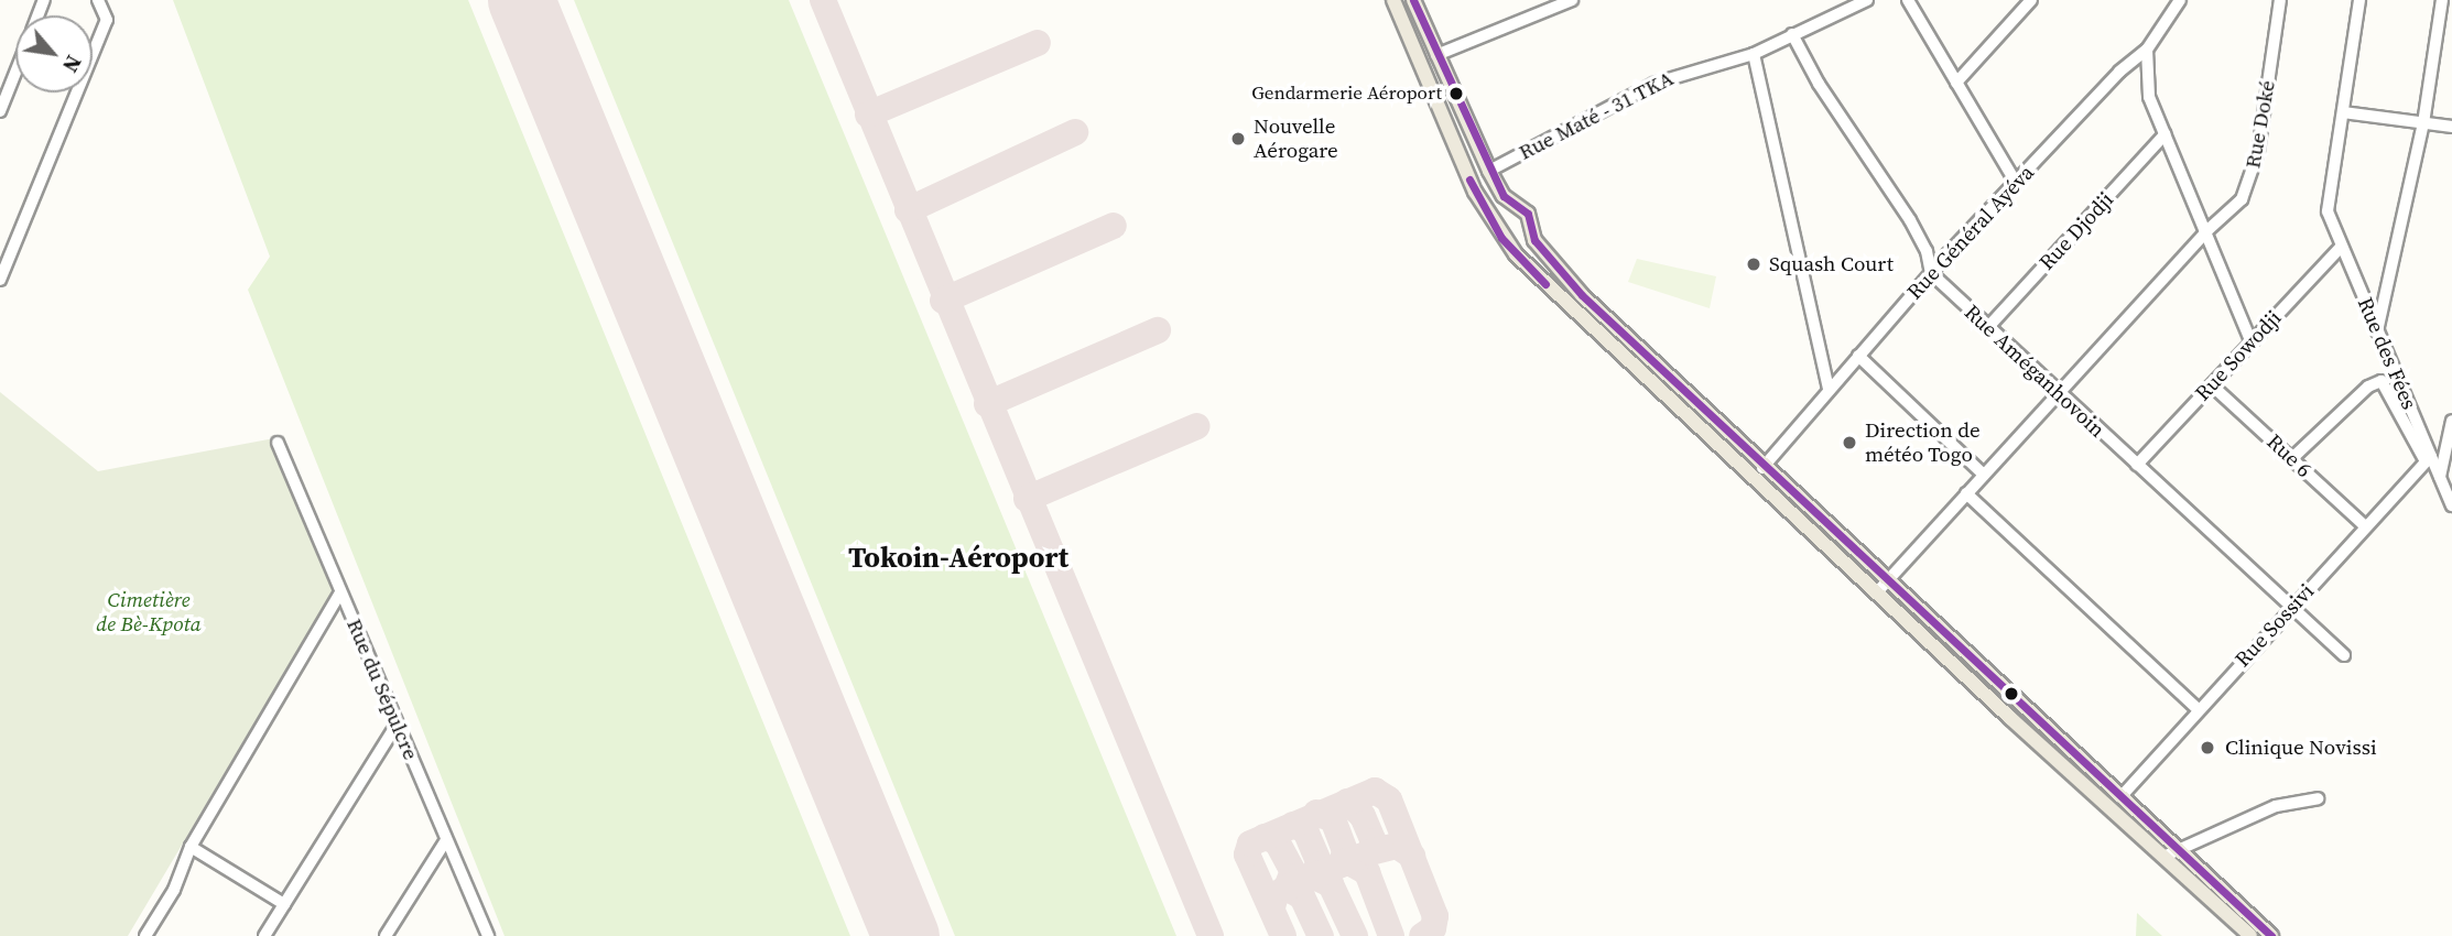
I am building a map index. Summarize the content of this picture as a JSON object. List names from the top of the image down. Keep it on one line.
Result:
{"streets":{"street":["Rue Maté - 31 TKA","Rue Doké","Rue Djodji","Rue Général Ayéva","Rue des Fées","Rue Sowodji","Rue Améganhovoin","Rue 6","Rue Sossivi","Rue du Sépulcre"]},"crossings":[["Rue Maté - 31 TKA","Rue Améganhovoin"],["Rue Doké","Rue Améganhovoin"],["Rue Djodji","Rue Améganhovoin"],["Rue Général Ayéva","Rue Améganhovoin"],["Rue des Fées","Rue Sowodji"],["Rue des Fées","Rue Sossivi"],["Rue Sowodji","Rue Améganhovoin"],["Rue Sowodji","Rue 6"],["Rue Améganhovoin","Rue Sossivi"],["Rue 6","Rue Sossivi"]],"districts":["Tokoin-Aéroport"],"parks":["Cimetière de Bè-Kpota"],"places":["Gendarmerie Aéroport","Nouvelle Aérogare","Squash Court","Direction de météo Togo","Clinique Novissi"],"north":"bottom right"}
